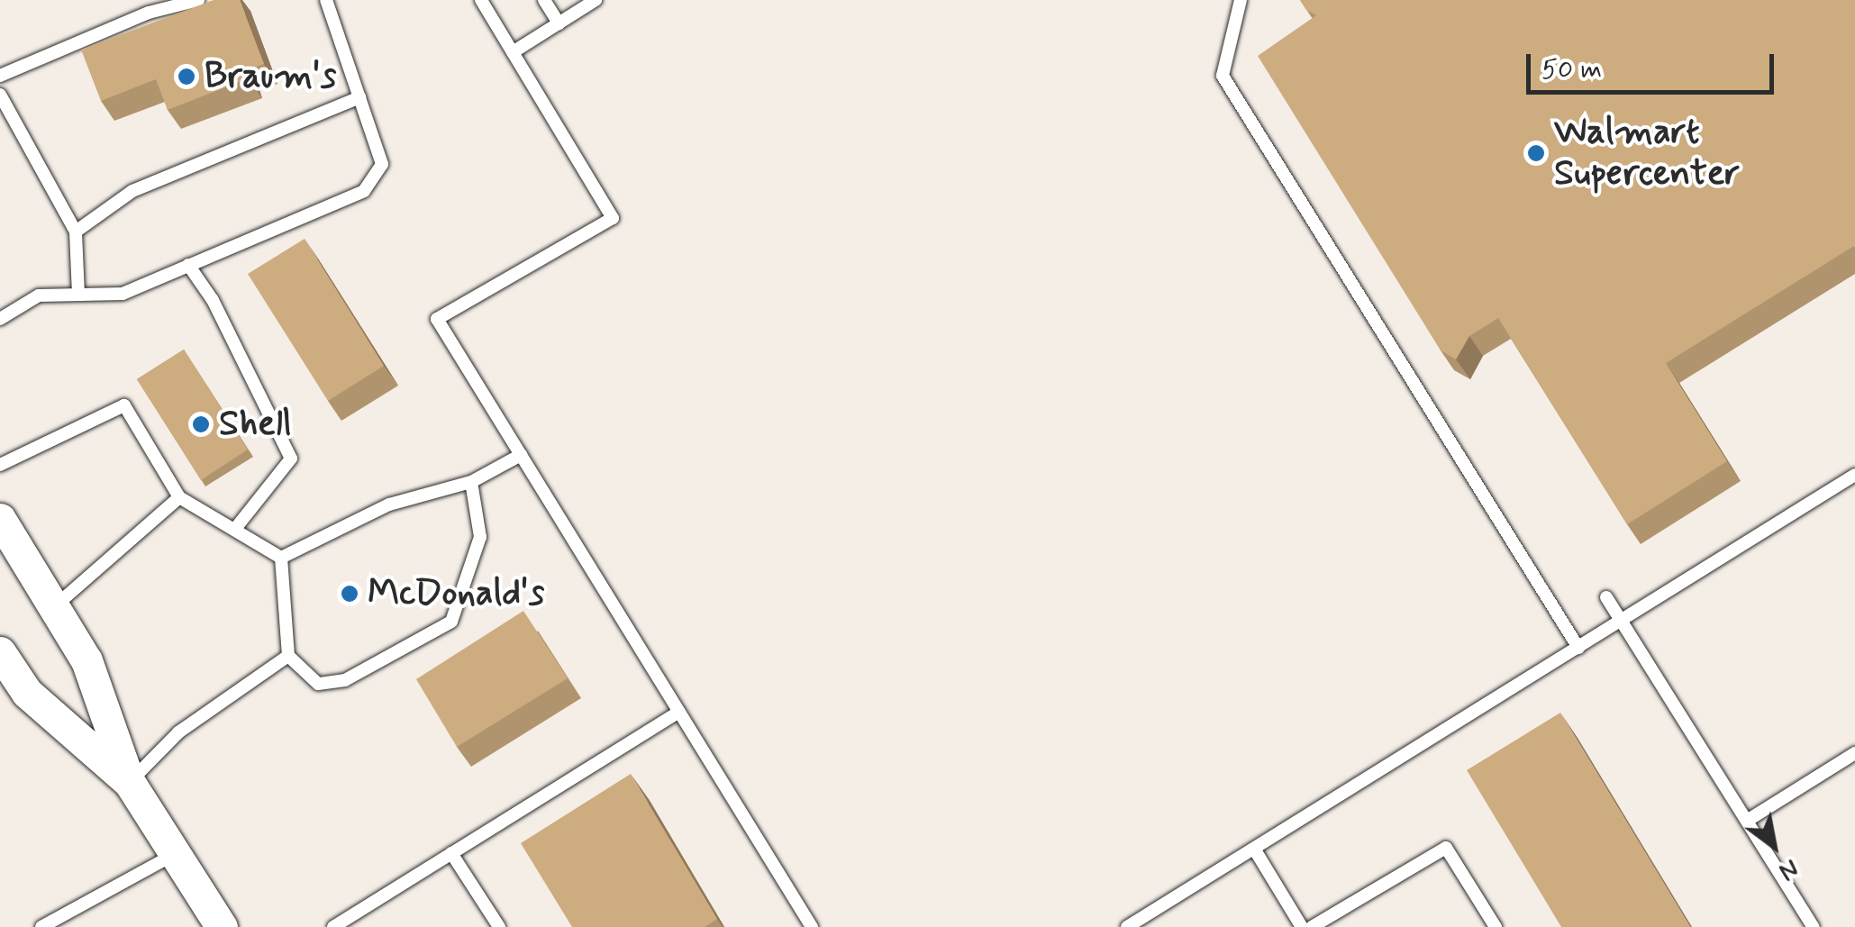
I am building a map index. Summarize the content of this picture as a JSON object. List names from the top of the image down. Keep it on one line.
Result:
{"places":["Braum's","Walmart Supercenter","Shell","McDonald's"],"scale_bar":"50 m","north":"bottom right"}
